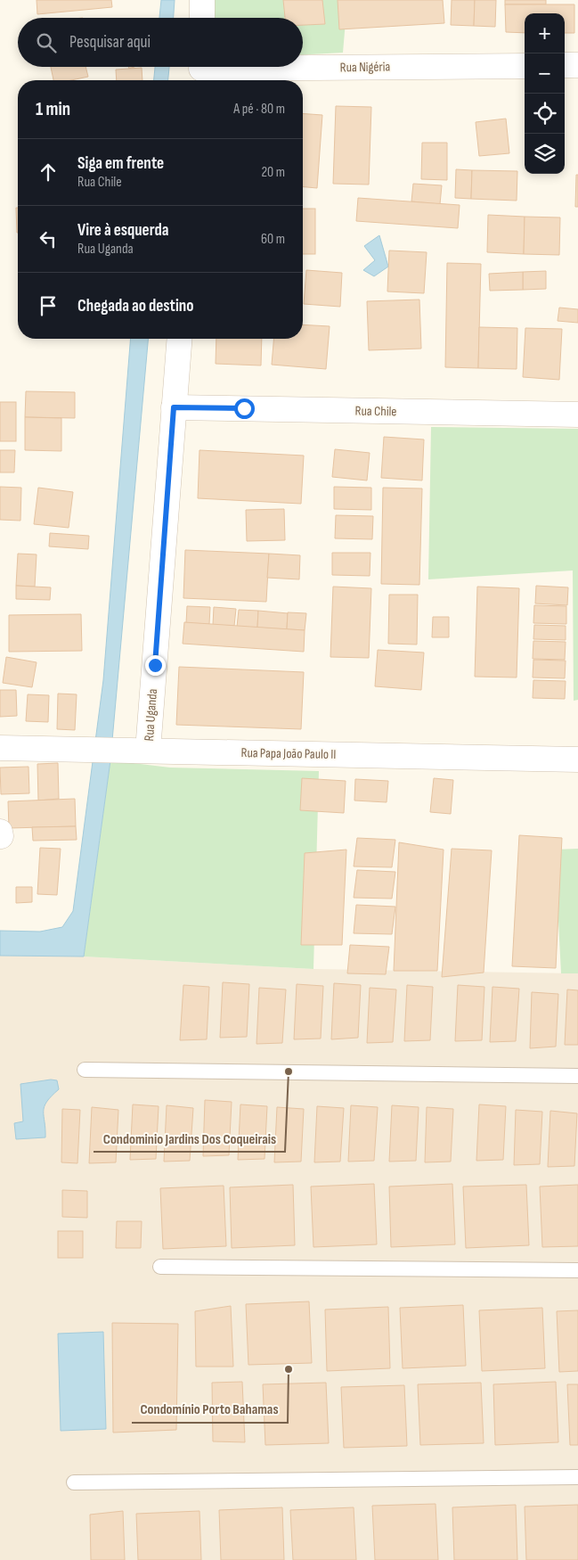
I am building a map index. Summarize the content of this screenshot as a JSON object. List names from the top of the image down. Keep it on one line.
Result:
{"streets":{"street":["Rua Nigéria","Rua Chile","Rua Uganda","Rua Papa João Paulo II"]},"crossings":[["Rua Chile","Rua Uganda"],["Rua Uganda","Rua Papa João Paulo II"]],"places":["Condominio Jardins Dos Coqueirais","Condomínio Porto Bahamas"],"page":{"map_buttons":["+","−"],"search":"Pesquisar aqui","heading":["1 min","A pé · 80 m"],"list":[["Siga em frente","Rua Chile","20 m"],["Vire à esquerda","Rua Uganda","60 m"],"Chegada ao destino"]}}
